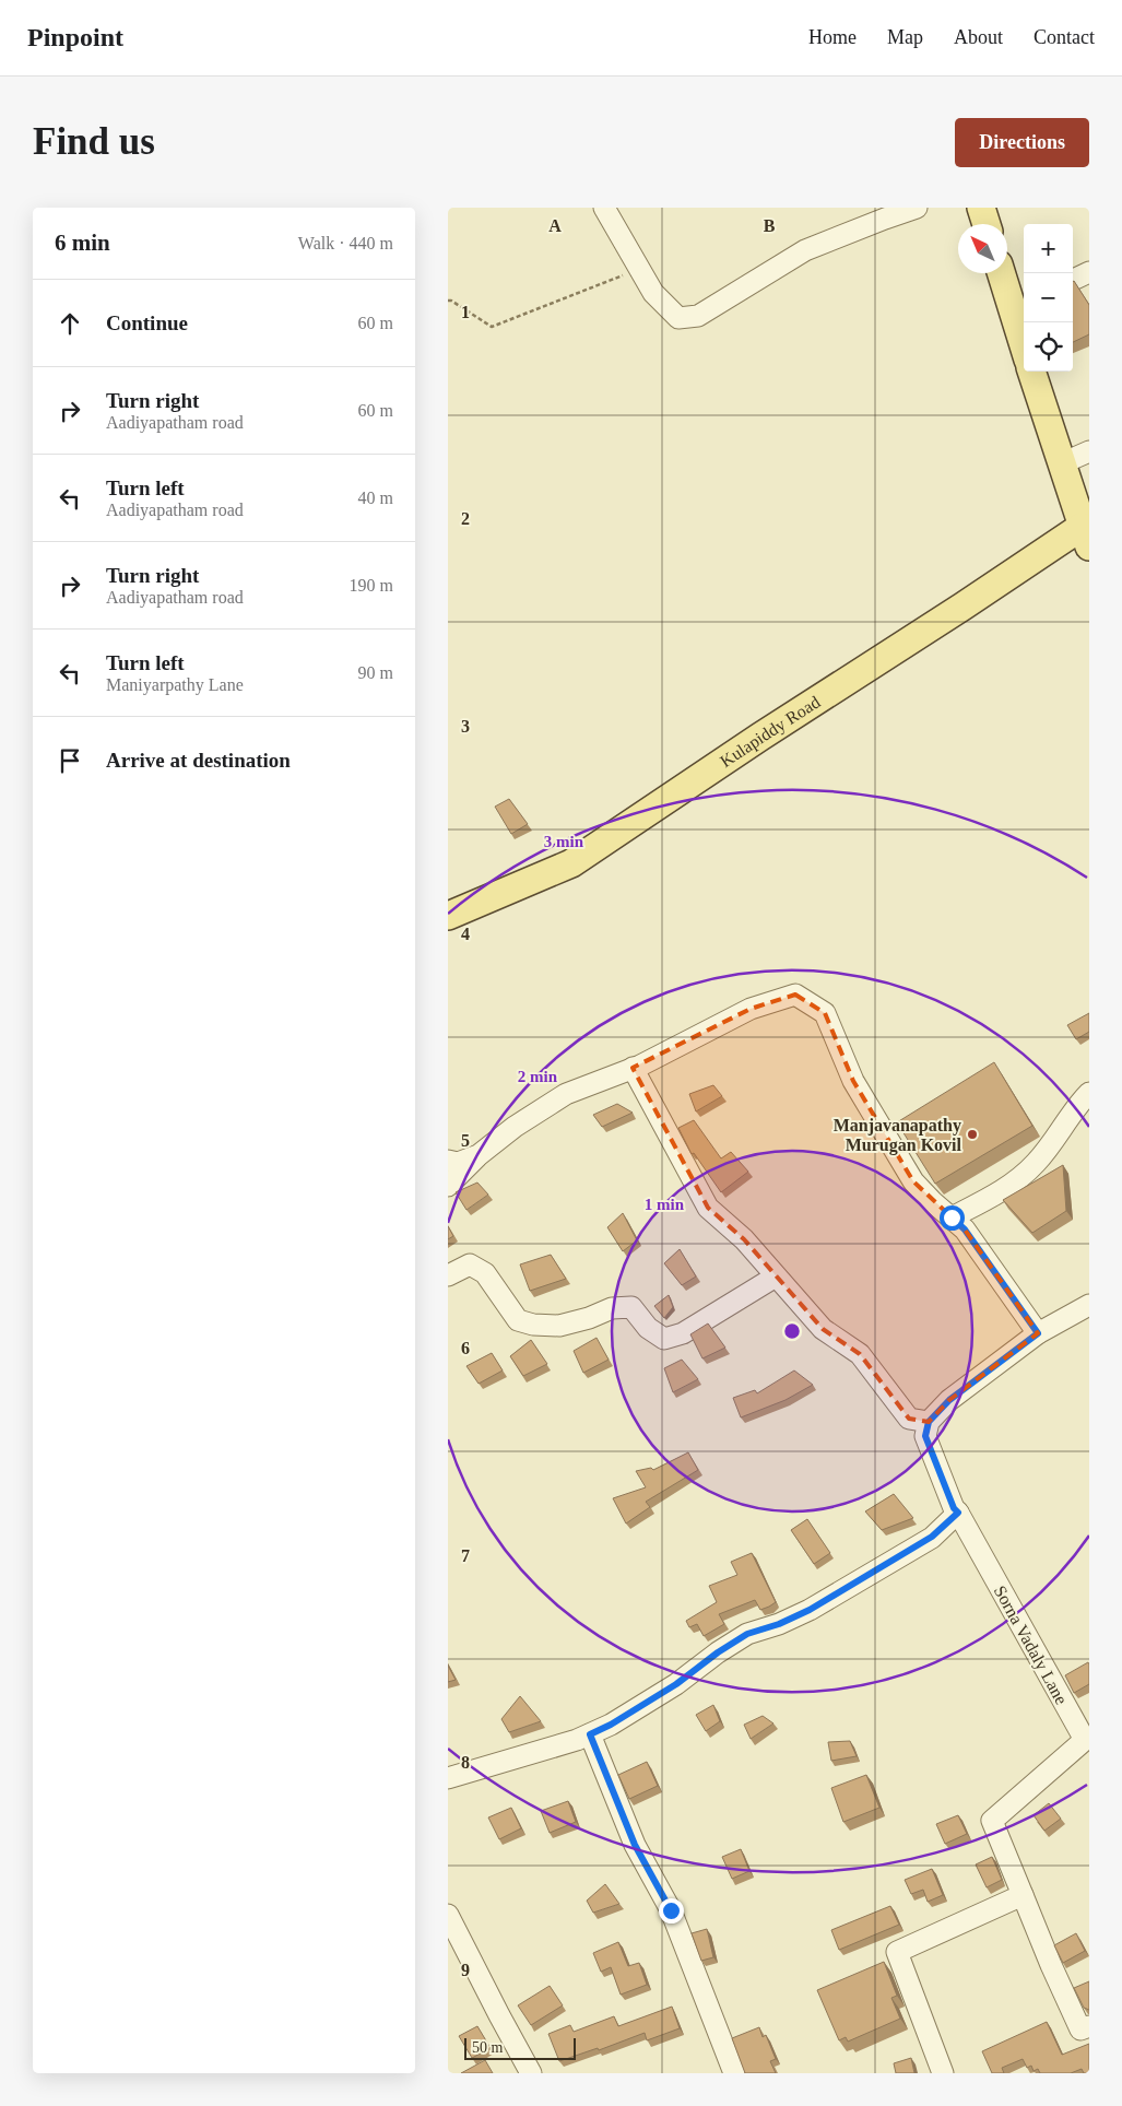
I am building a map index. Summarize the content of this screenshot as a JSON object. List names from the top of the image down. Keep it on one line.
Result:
{"streets":{"main road":["Kulapiddy Road"],"street":["Sorna Vadaly Lane"]},"places":["Manjavanapathy Murugan Kovil"],"scale_bar":"50 m","north":"top left","page":{"header":"Pinpoint","nav":["Home","Map","About","Contact"],"buttons":"Directions","title":"Find us","heading":["6 min","Walk · 440 m"],"map_buttons":["+","−"],"list":[["Continue","60 m"],["Turn right","Aadiyapatham road","60 m"],["Turn left","Aadiyapatham road","40 m"],["Turn right","Aadiyapatham road","190 m"],["Turn left","Maniyarpathy Lane","90 m"],"Arrive at destination"],"scale":"50 m"},"grid":{"columns":["A","B"],"rows":["1","2","3","4","5","6","7","8","9"]},"rings":["3 min","2 min","1 min"]}
